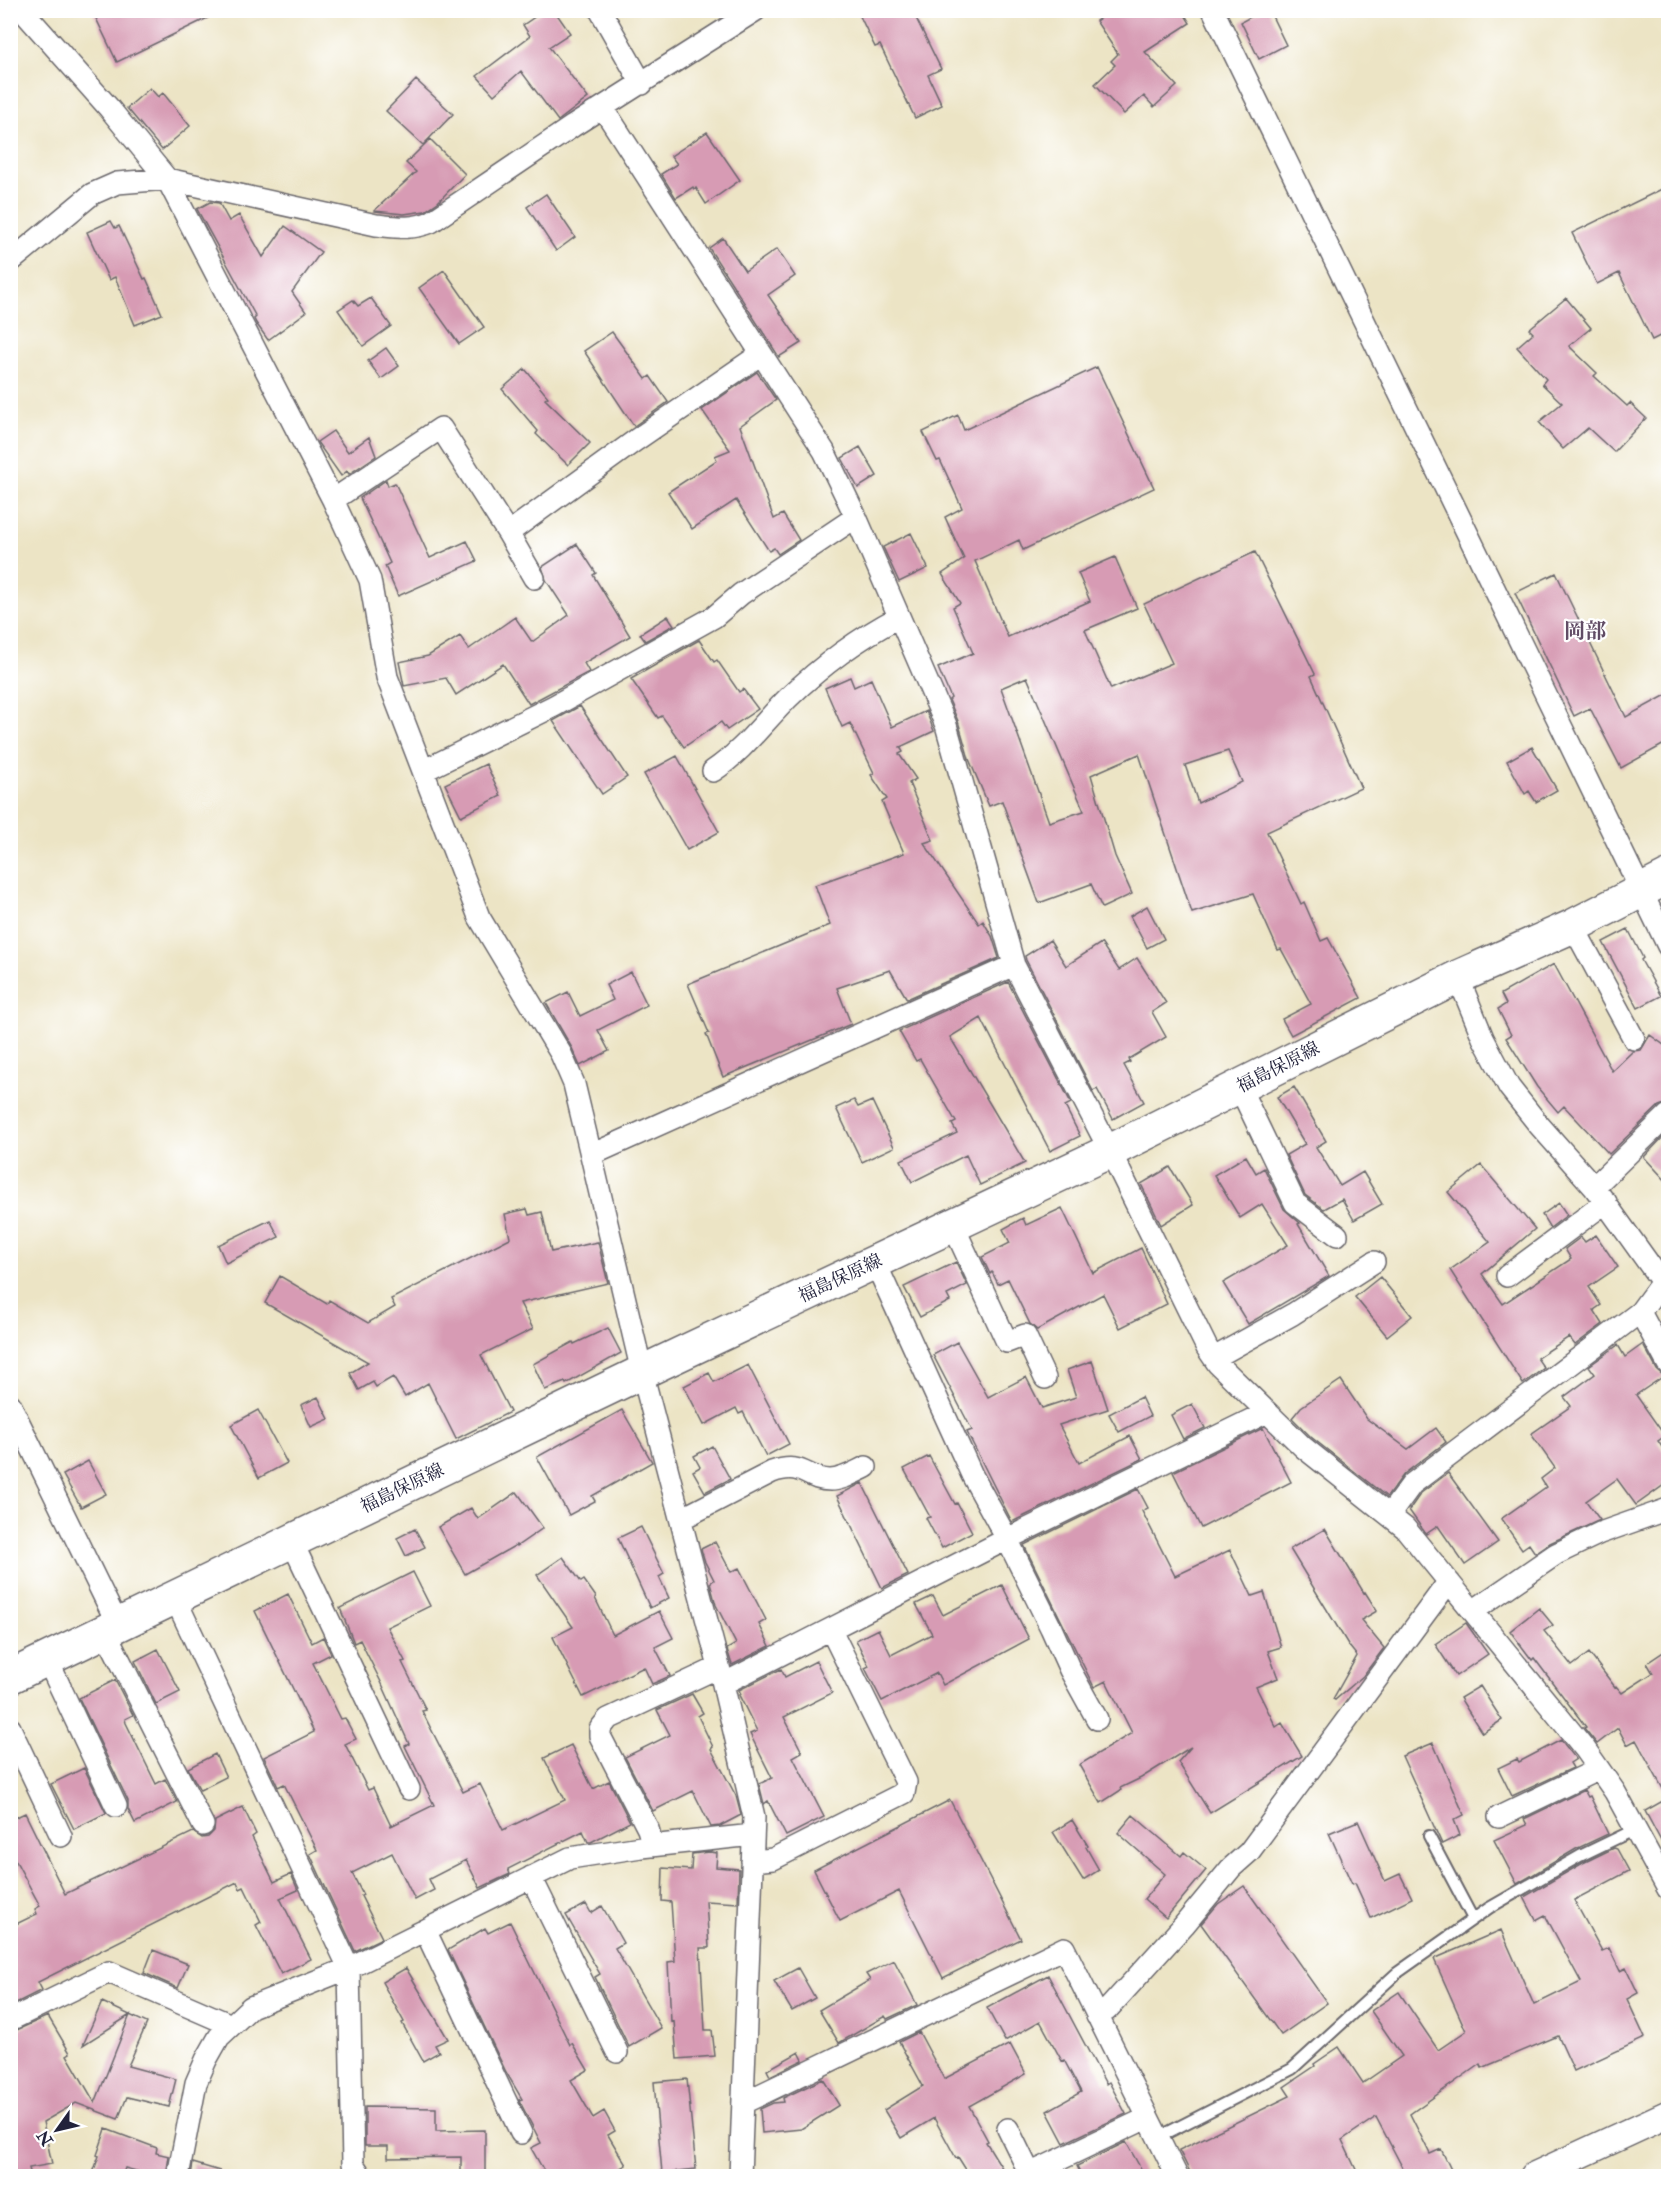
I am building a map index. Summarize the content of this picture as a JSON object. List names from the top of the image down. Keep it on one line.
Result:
{"streets":{"main road":["福島保原線"]},"districts":["岡部"],"north":"bottom left"}
